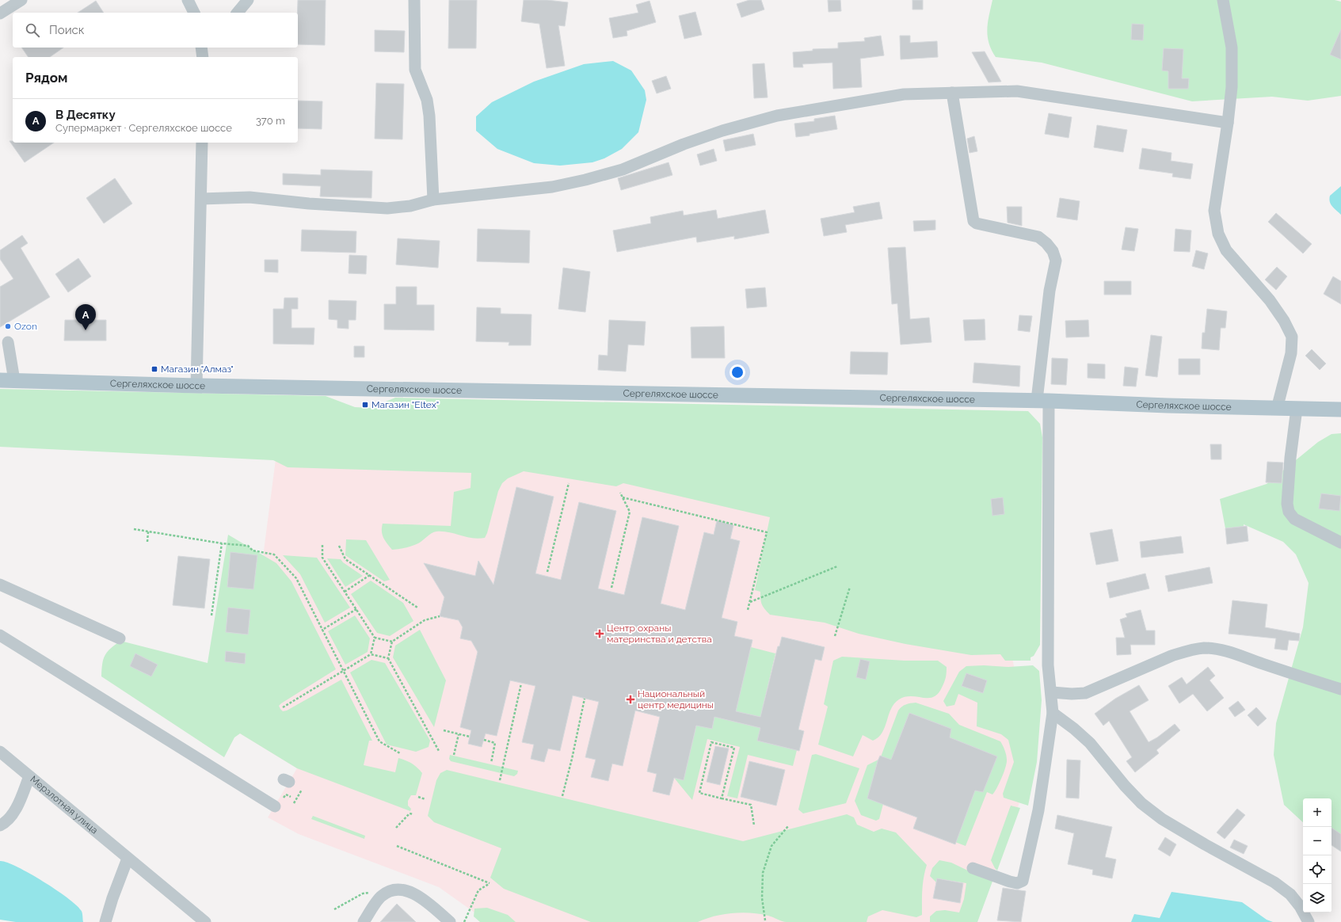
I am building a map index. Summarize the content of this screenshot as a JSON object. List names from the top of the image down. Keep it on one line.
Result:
{"streets":{"main road":["Сергеляхское шоссе"],"street":["Мерзлотная улица"]},"places":{"other":["Ozon"],"transit":["Магазин \"Алмаз\"","Магазин \"Eltex\""],"health":["Центр охраны материнства и детства","Национальный центр медицины"]},"page":{"search":"Поиск","heading":"Рядом","list":[{"mark":"A","name":"В Десятку","note":"Супермаркет · Сергеляхское шоссе","value":"370 m"}],"pins":"A","map_buttons":["+","−"]}}
